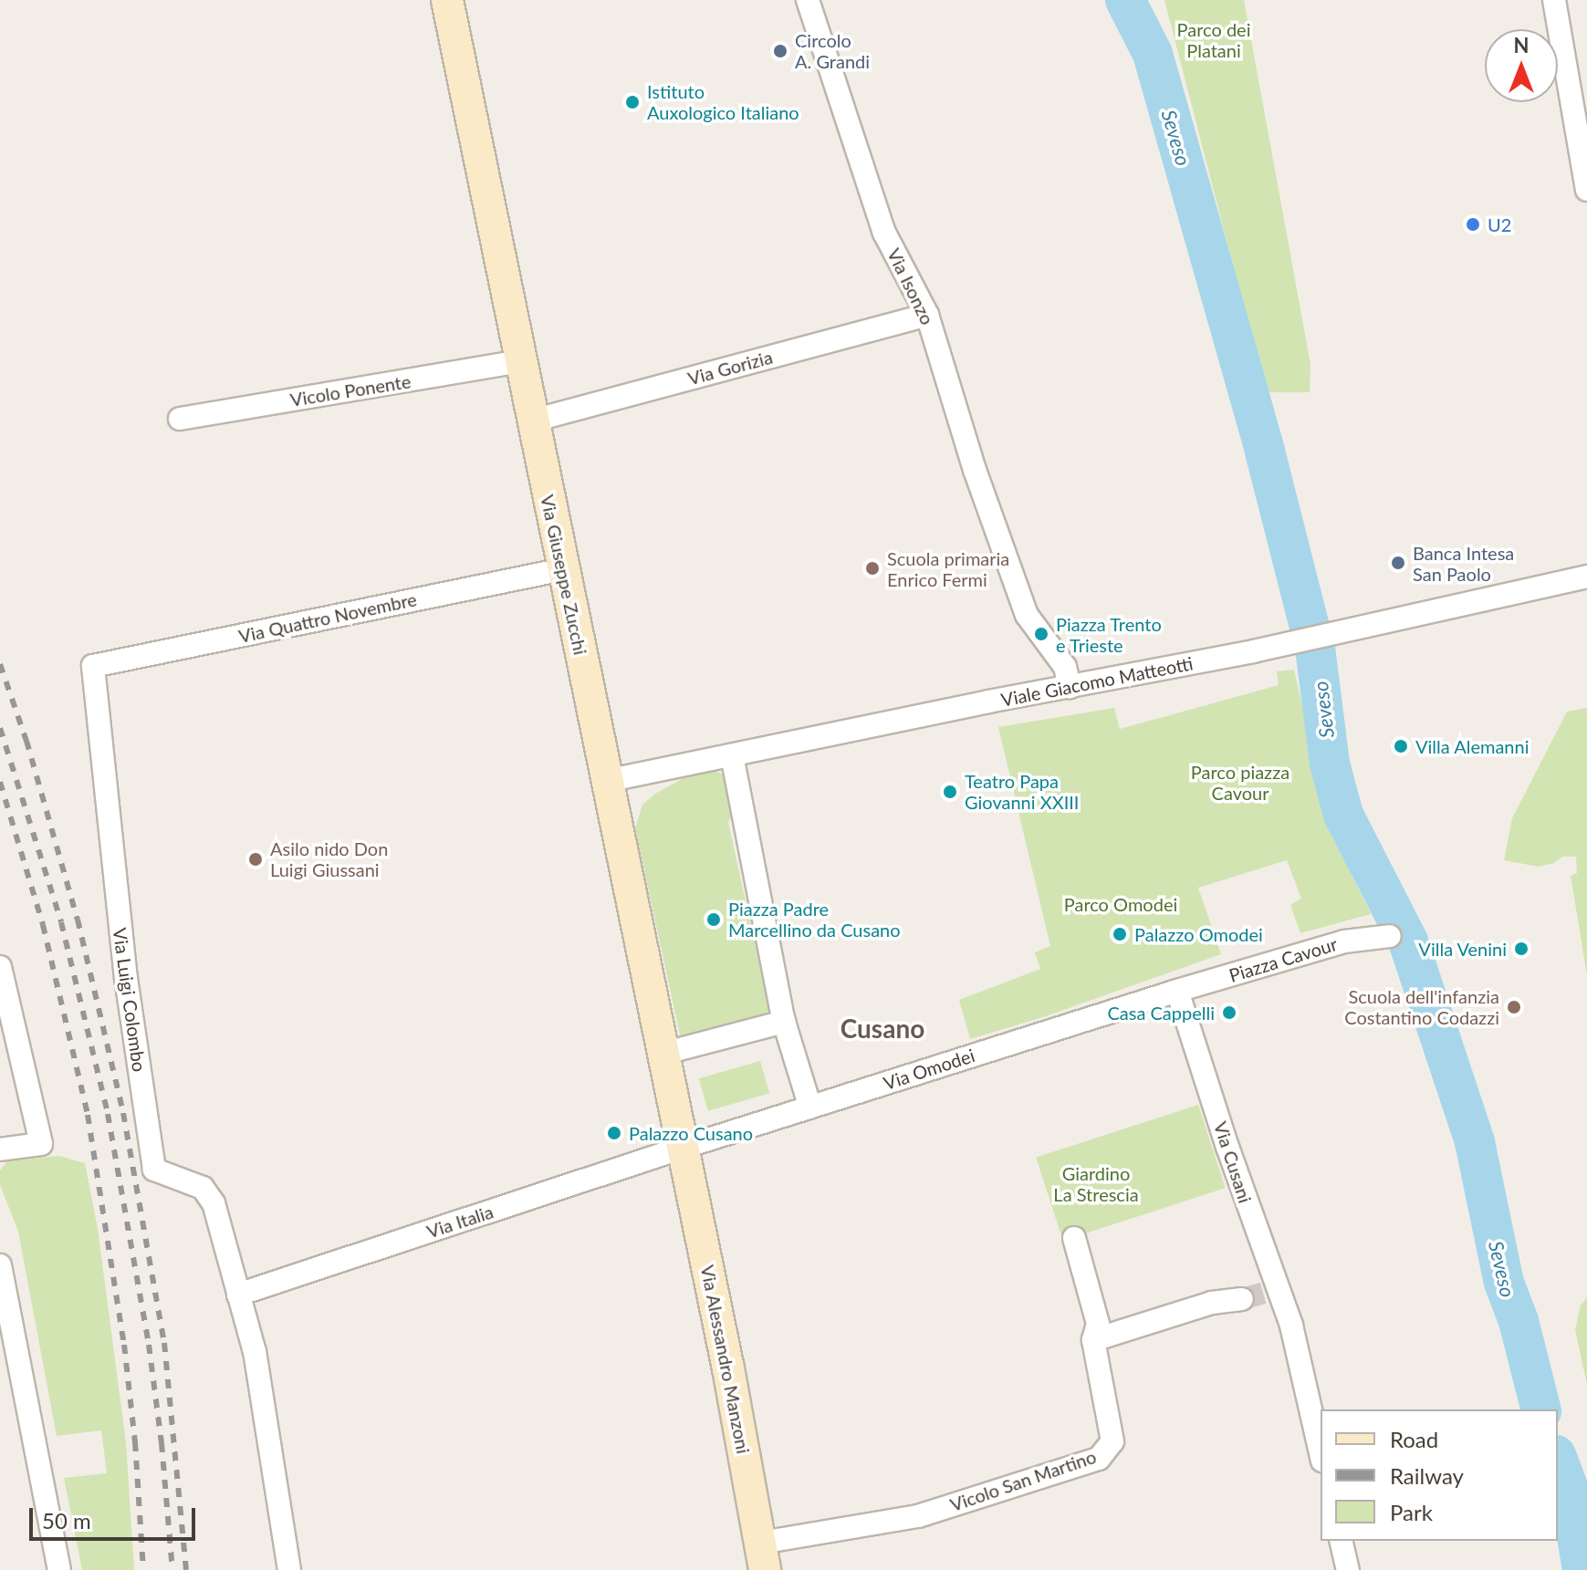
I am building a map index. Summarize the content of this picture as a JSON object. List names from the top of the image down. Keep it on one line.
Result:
{"streets":{"street":["Via Isonzo","Via Gorizia","Vicolo Ponente","Via Giuseppe Zucchi","Via Quattro Novembre","Viale Giacomo Matteotti","Piazza Cavour","Via Luigi Colombo","Via Omodei","Via Cusani","Via Italia","Via Alessandro Manzoni","Vicolo San Martino"]},"crossings":[["Via Isonzo","Via Gorizia"],["Via Isonzo","Viale Giacomo Matteotti"],["Via Gorizia","Via Giuseppe Zucchi"],["Vicolo Ponente","Via Giuseppe Zucchi"],["Via Giuseppe Zucchi","Via Quattro Novembre"],["Via Giuseppe Zucchi","Viale Giacomo Matteotti"],["Via Giuseppe Zucchi","Via Omodei"],["Via Giuseppe Zucchi","Via Italia"],["Via Giuseppe Zucchi","Via Alessandro Manzoni"],["Via Quattro Novembre","Via Luigi Colombo"],["Piazza Cavour","Via Omodei"],["Piazza Cavour","Via Cusani"],["Via Luigi Colombo","Via Italia"],["Via Omodei","Via Cusani"],["Via Omodei","Via Italia"],["Via Omodei","Via Alessandro Manzoni"],["Via Italia","Via Alessandro Manzoni"],["Via Alessandro Manzoni","Vicolo San Martino"]],"districts":["Cusano"],"water":["Seveso"],"parks":["Parco dei Platani","Parco piazza Cavour","Parco Omodei","Giardino La Strescia"],"places":["Circolo A. Grandi","Istituto Auxologico Italiano","U2","Banca Intesa San Paolo","Scuola primaria Enrico Fermi","Piazza Trento e Trieste","Villa Alemanni","Teatro Papa Giovanni XXIII","Asilo nido Don Luigi Giussani","Piazza Padre Marcellino da Cusano","Palazzo Omodei","Villa Venini","Scuola dell'infanzia Costantino Codazzi","Casa Cappelli","Palazzo Cusano"],"legend":["Road","Railway","Park"],"scale_bar":"50 m","north":"top"}
